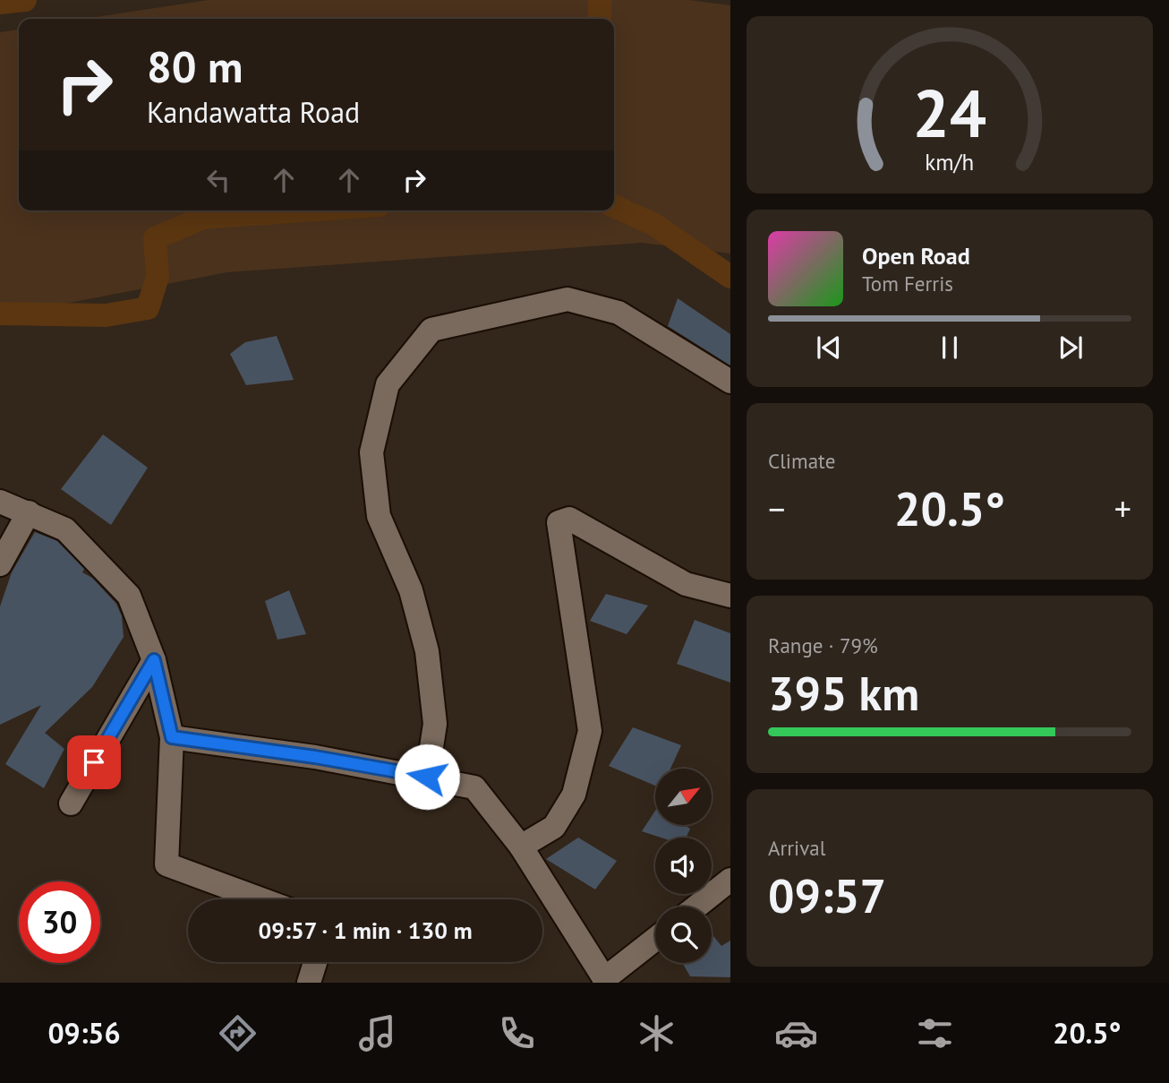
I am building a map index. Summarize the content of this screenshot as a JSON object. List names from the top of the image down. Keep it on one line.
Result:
{"north":"top right","page":{"turn":["80 m","Kandawatta Road"],"song":["Open Road","Tom Ferris"],"tile":["Climate",["Range · 79%","395 km"],["Arrival","09:57"]],"heat":["−","20.5°","+"],"limit":"30","trip":"09:57 · 1 min · 130 m","tabs":["09:56","20.5°"],"gauge":["24","km/h"]}}
